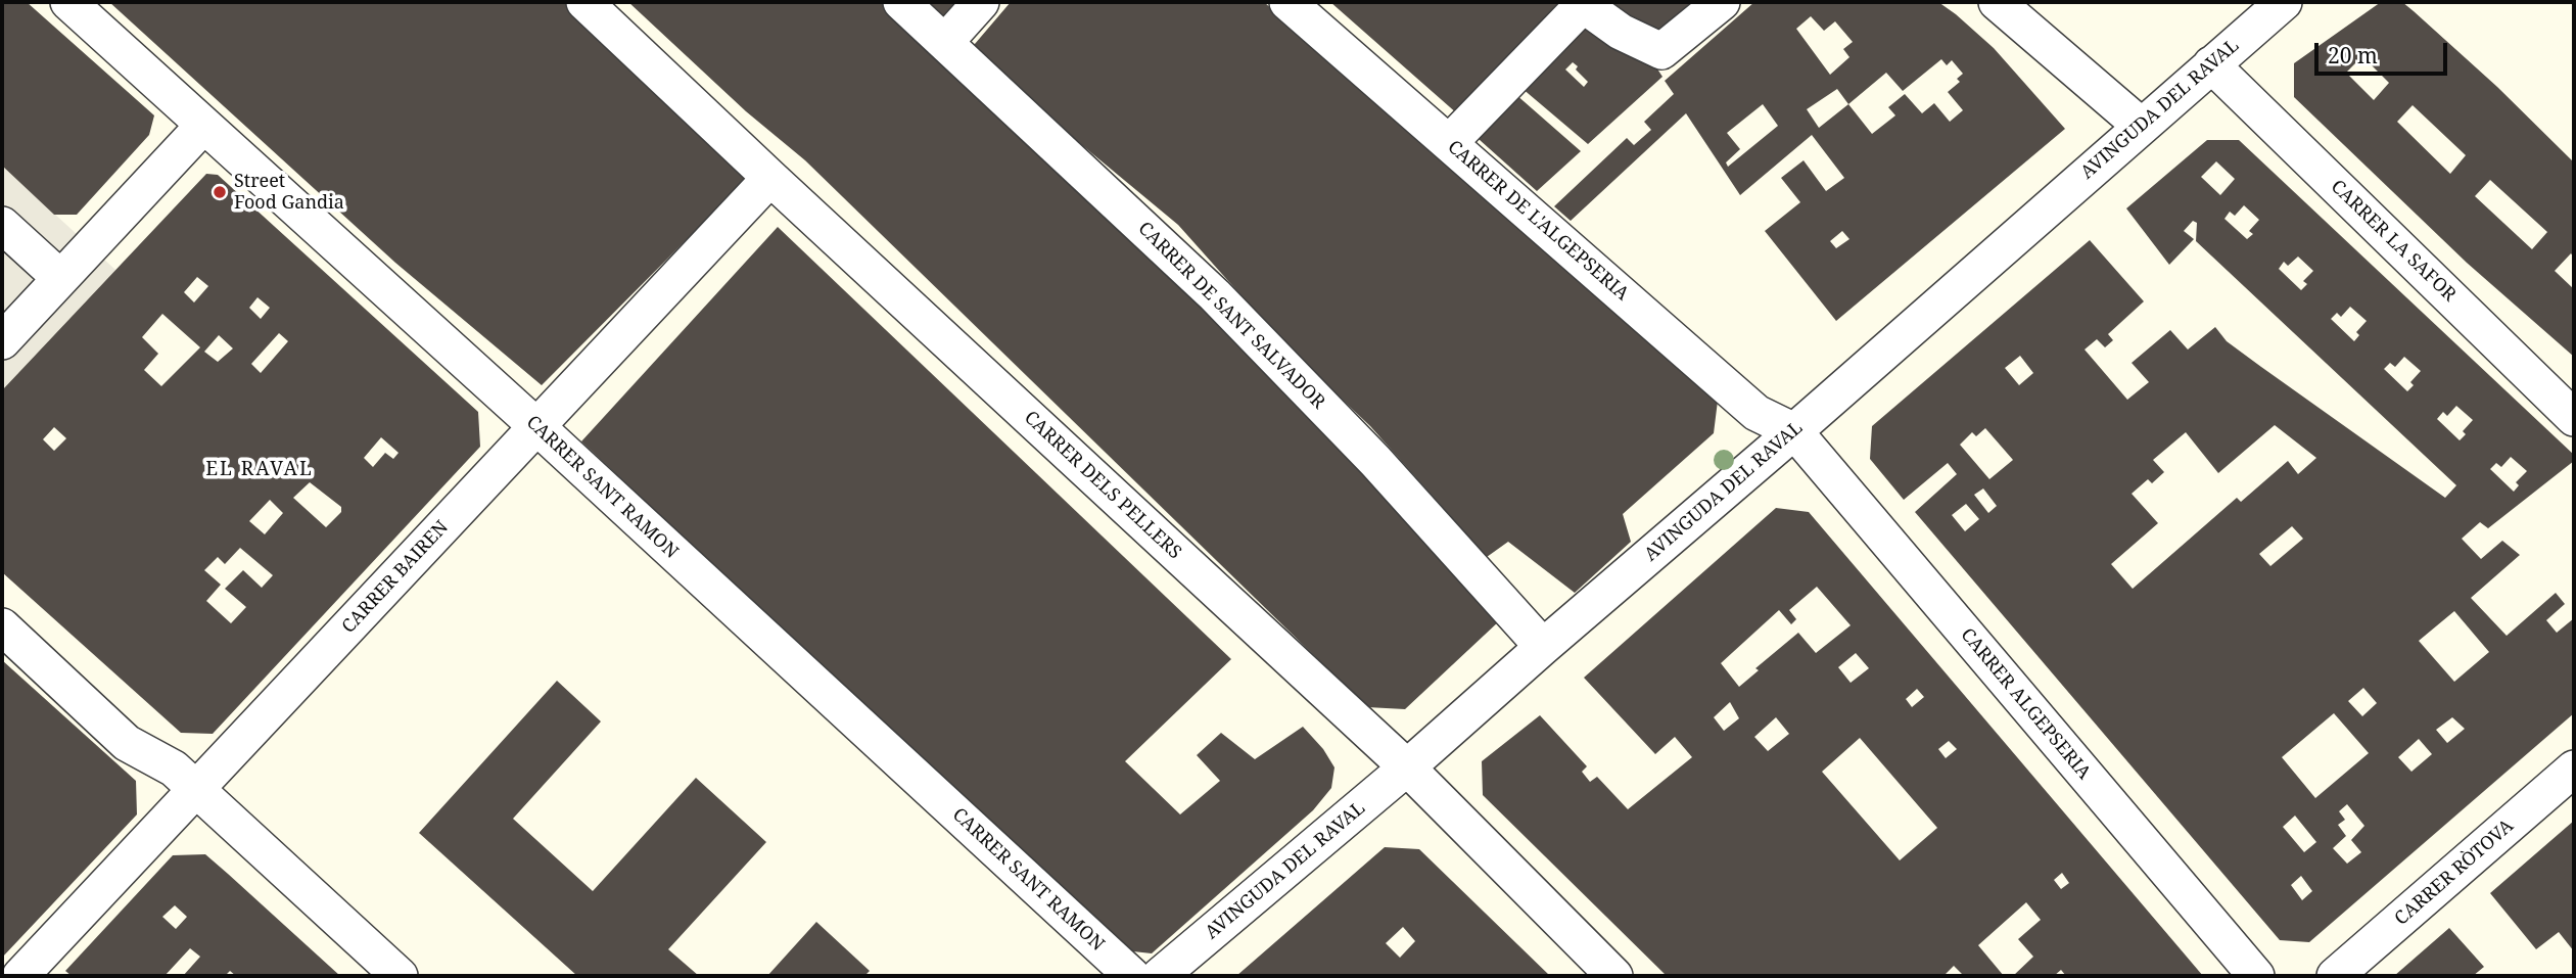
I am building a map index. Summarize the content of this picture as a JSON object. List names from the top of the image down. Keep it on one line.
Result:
{"streets":{"street":["AVINGUDA DEL RAVAL","CARRER DE L'ALGEPSERIA","CARRER LA SAFOR","CARRER DE SANT SALVADOR","CARRER DELS PELLERS","CARRER SANT RAMON","CARRER BAIREN","CARRER ALGEPSERIA","CARRER RÒTOVA"]},"crossings":[["AVINGUDA DEL RAVAL","CARRER DE L'ALGEPSERIA"],["AVINGUDA DEL RAVAL","CARRER LA SAFOR"],["AVINGUDA DEL RAVAL","CARRER DE SANT SALVADOR"],["AVINGUDA DEL RAVAL","CARRER DELS PELLERS"],["AVINGUDA DEL RAVAL","CARRER ALGEPSERIA"],["CARRER DE L'ALGEPSERIA","CARRER ALGEPSERIA"],["CARRER DELS PELLERS","CARRER BAIREN"],["CARRER SANT RAMON","CARRER BAIREN"]],"districts":["EL RAVAL"],"places":["Street Food Gandia"],"scale_bar":"20 m"}
